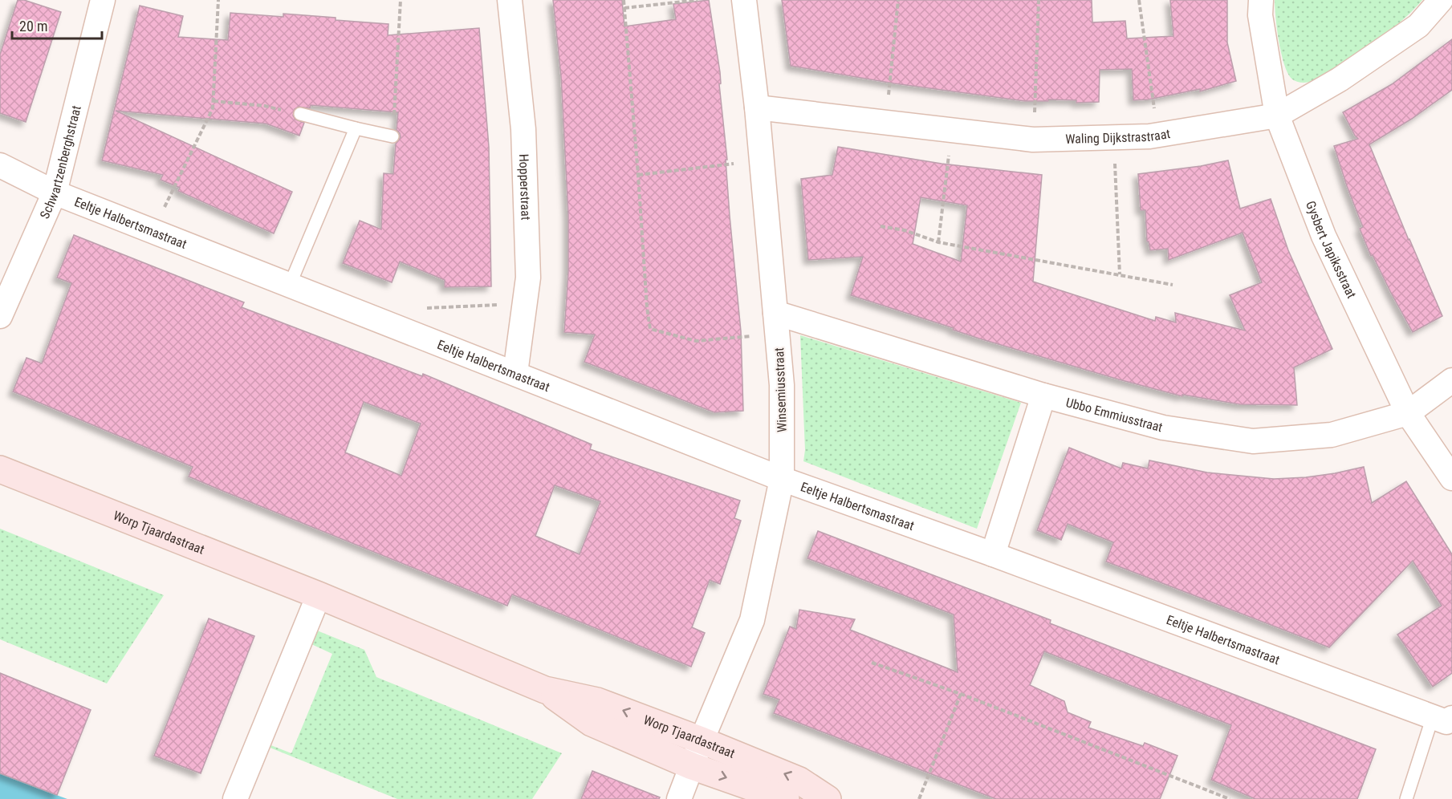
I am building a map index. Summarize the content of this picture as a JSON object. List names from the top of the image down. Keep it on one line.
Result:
{"streets":{"main road":["Worp Tjaardastraat"],"street":["Waling Dijkstrastraat","Schwartzenberghstraat","Hopperstraat","Eeltje Halbertsmastraat","Gysbert Japiksstraat","Winsemiusstraat","Ubbo Emmiusstraat"]},"crossings":[["Waling Dijkstrastraat","Gysbert Japiksstraat"],["Waling Dijkstrastraat","Winsemiusstraat"],["Schwartzenberghstraat","Eeltje Halbertsmastraat"],["Hopperstraat","Eeltje Halbertsmastraat"],["Eeltje Halbertsmastraat","Winsemiusstraat"],["Gysbert Japiksstraat","Ubbo Emmiusstraat"],["Winsemiusstraat","Ubbo Emmiusstraat"],["Winsemiusstraat","Worp Tjaardastraat"]],"scale_bar":"20 m"}
